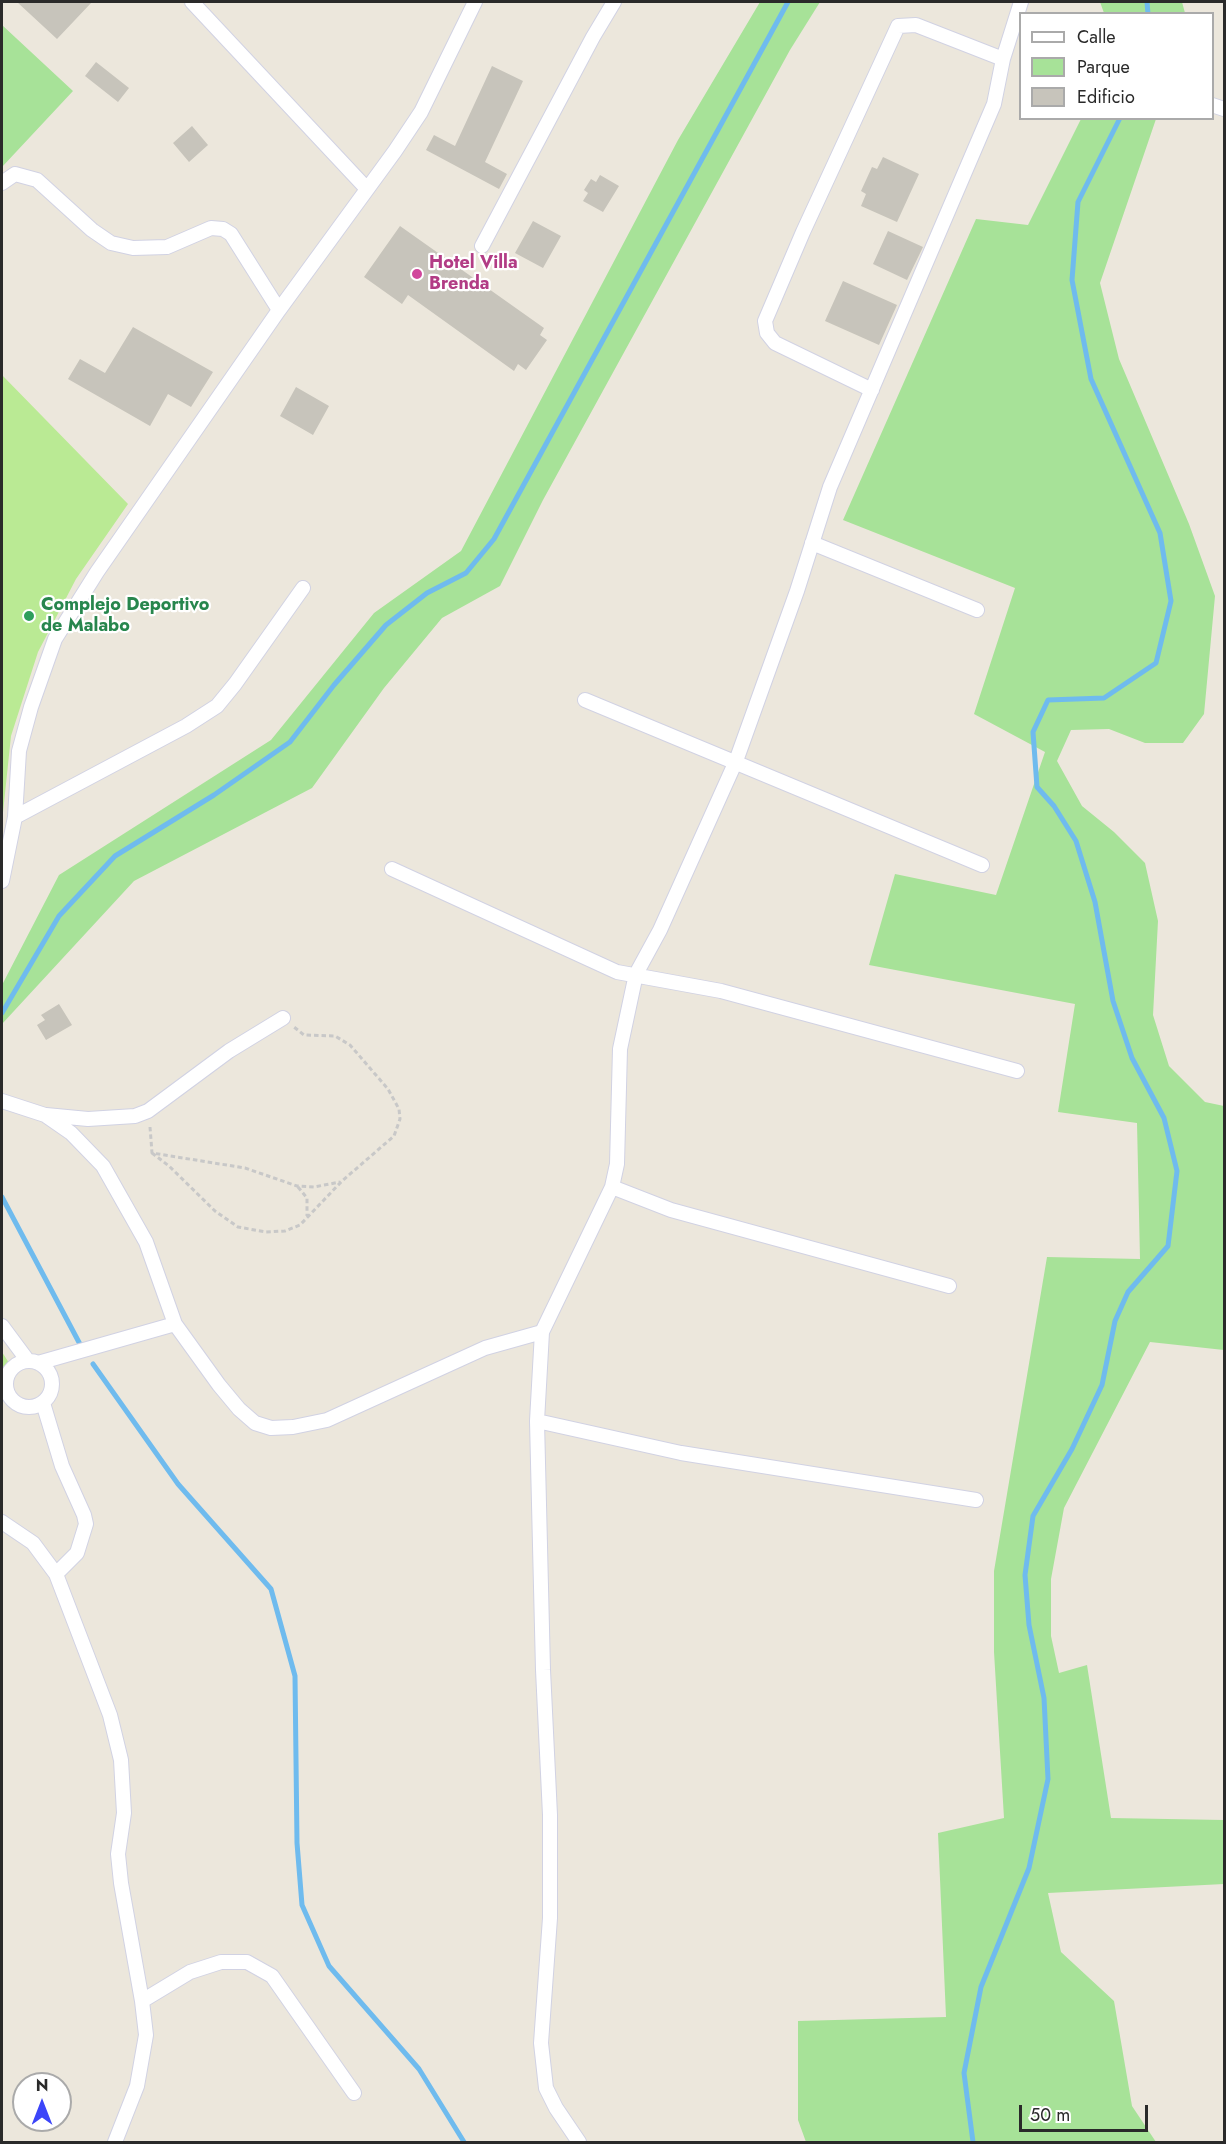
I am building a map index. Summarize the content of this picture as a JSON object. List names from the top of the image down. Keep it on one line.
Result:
{"places":["Hotel Villa Brenda","Complejo Deportivo de Malabo"],"legend":["Calle","Parque","Edificio"],"scale_bar":"50 m","north":"top"}
